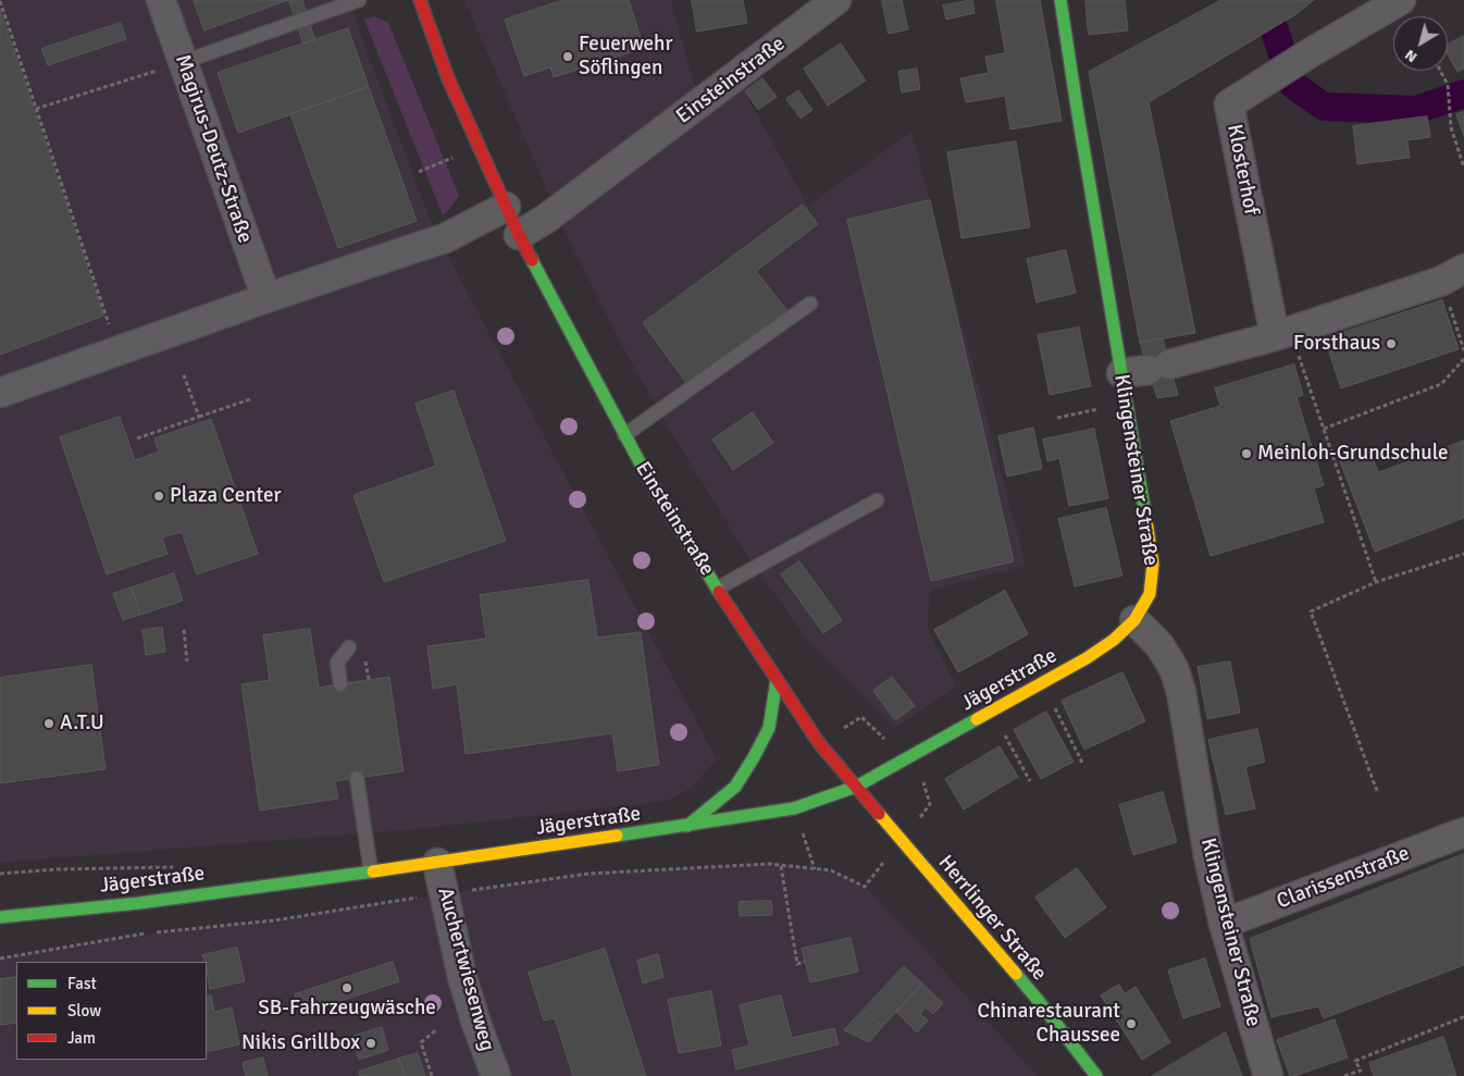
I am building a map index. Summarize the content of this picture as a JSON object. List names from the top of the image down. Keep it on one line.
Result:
{"streets":{"street":["Einsteinstraße","Magirus-Deutz-Straße","Klosterhof","Klingensteiner Straße","Jägerstraße","Clarissenstraße","Herrlinger Straße","Auchertwiesenweg"]},"crossings":[["Einsteinstraße","Jägerstraße"],["Einsteinstraße","Herrlinger Straße"],["Klingensteiner Straße","Jägerstraße"],["Klingensteiner Straße","Clarissenstraße"],["Jägerstraße","Herrlinger Straße"],["Jägerstraße","Auchertwiesenweg"]],"places":["Feuerwehr Söflingen","Forsthaus","Meinloh-Grundschule","Plaza Center","A.T.U","SB-Fahrzeugwäsche","Chinarestaurant Chaussee","Nikis Grillbox"],"legend":["Fast","Slow","Jam"],"north":"bottom left"}
